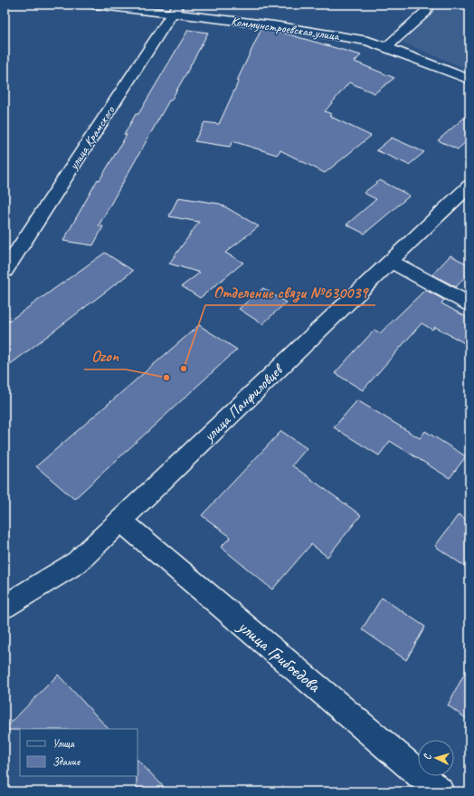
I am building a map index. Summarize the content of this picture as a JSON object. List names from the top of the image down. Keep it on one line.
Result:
{"streets":{"street":["Коммунстроевская улица","улица Крамского","улица Панфиловцев","улица Грибоедова"]},"crossings":[["Коммунстроевская улица","улица Крамского"],["улица Панфиловцев","улица Грибоедова"]],"places":["Отделение связи №630039","Ozon"],"legend":["Улица","Здание"],"north":"left"}
